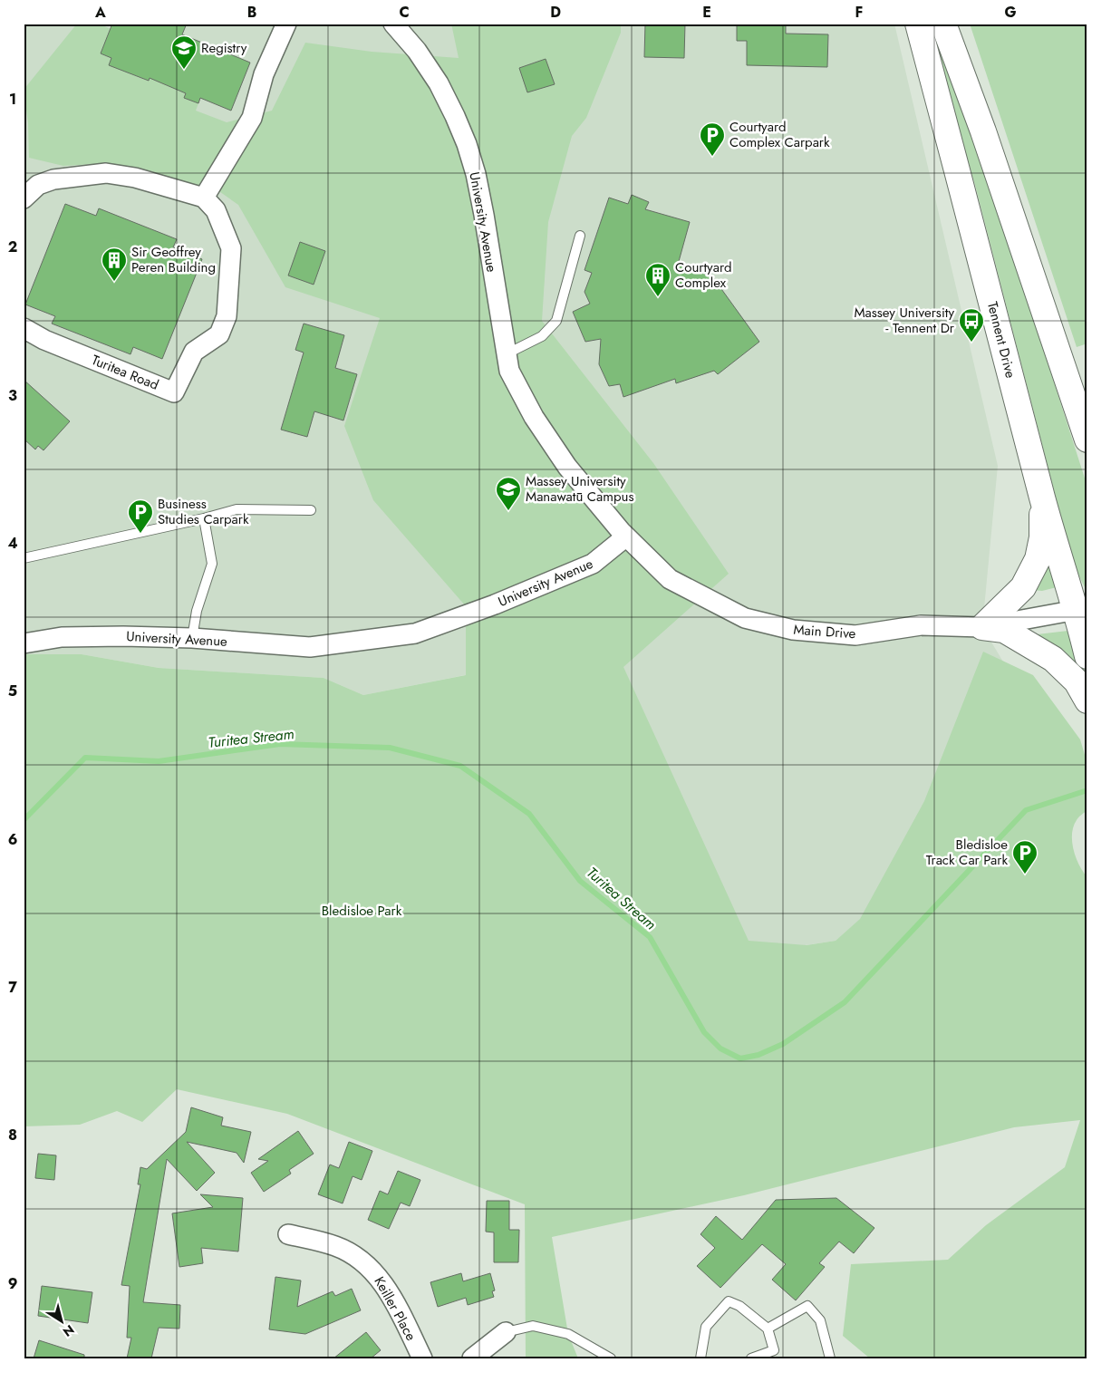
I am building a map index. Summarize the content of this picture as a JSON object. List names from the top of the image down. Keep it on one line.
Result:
{"streets":{"main road":["Tennent Drive"],"street":["University Avenue","Turitea Road","Main Drive","Keiller Place"]},"crossings":[["University Avenue","Main Drive"],["Tennent Drive","Main Drive"]],"water":["Turitea Stream"],"parks":["Bledisloe Park"],"places":{"school or university":["Registry","Massey University Manawatū Campus"],"parking":["Courtyard Complex Carpark","Business Studies Carpark","Bledisloe Track Car Park"],"building":["Sir Geoffrey Peren Building","Courtyard Complex"],"bus stop":["Massey University - Tennent Dr"]},"north":"bottom right","grid":{"columns":["A","B","C","D","E","F","G"],"rows":["1","2","3","4","5","6","7","8","9"]}}
